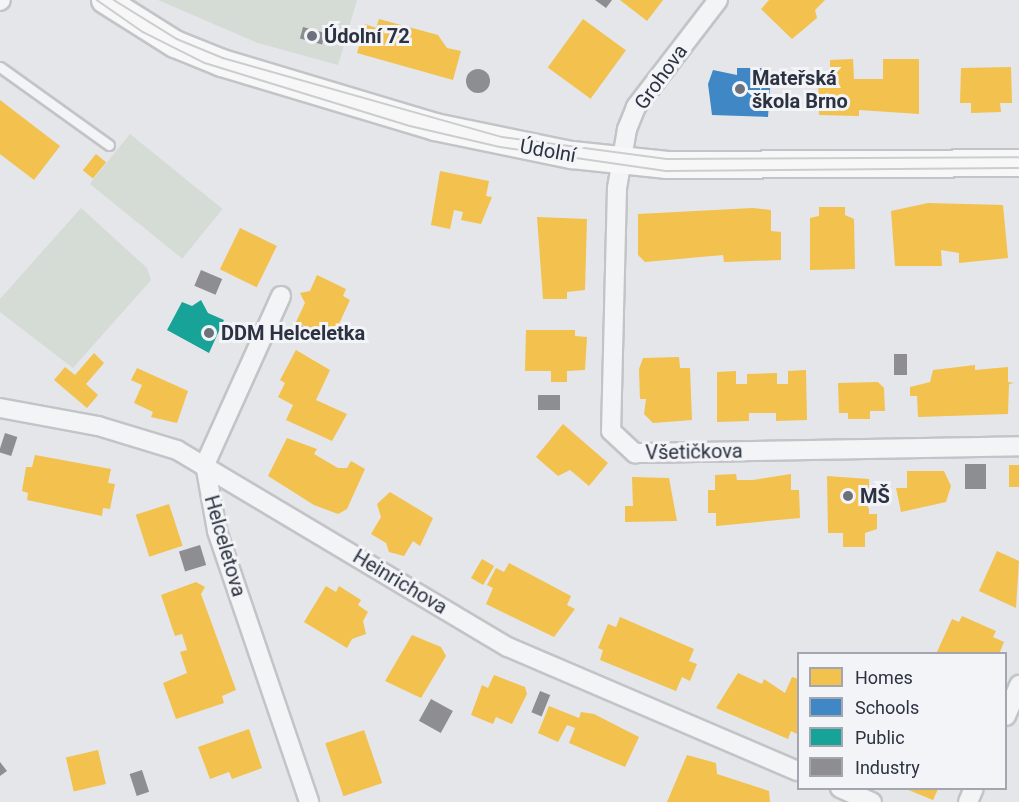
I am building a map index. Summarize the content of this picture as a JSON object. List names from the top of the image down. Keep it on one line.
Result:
{"streets":{"street":["Grohova","Údolní","Všetičkova","Helceletova","Heinrichova"]},"crossings":[["Grohova","Údolní"],["Grohova","Všetičkova"],["Údolní","Všetičkova"],["Helceletova","Heinrichova"]],"places":["Údolní 72","Mateřská škola Brno","DDM Helceletka","MŠ"],"legend":["Homes","Schools","Public","Industry"]}
